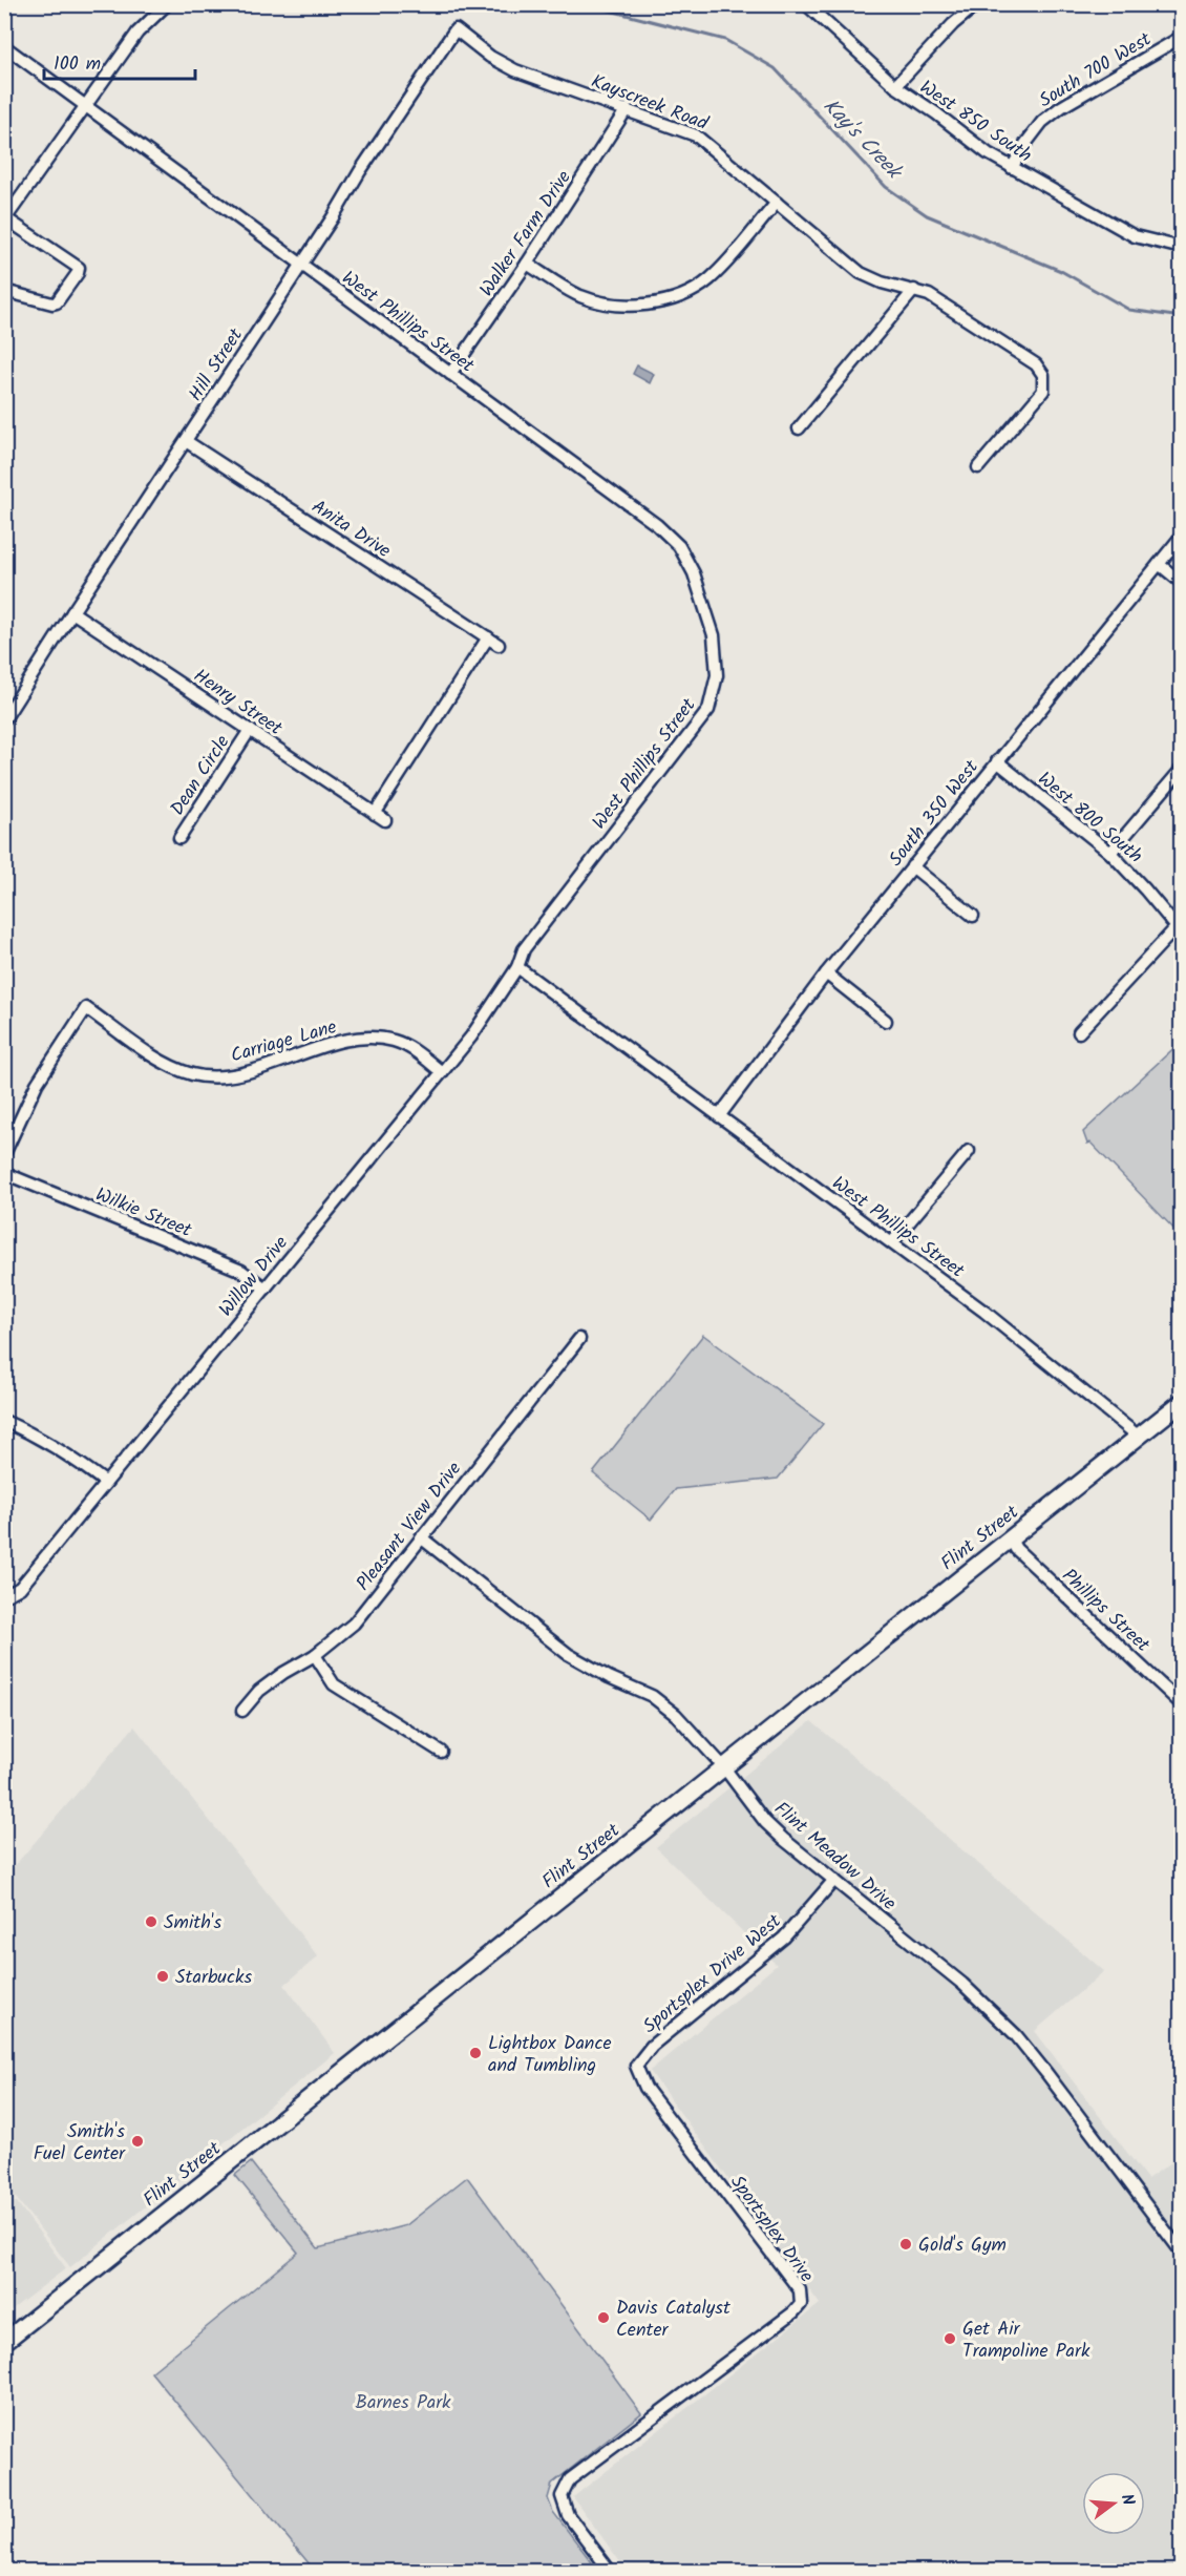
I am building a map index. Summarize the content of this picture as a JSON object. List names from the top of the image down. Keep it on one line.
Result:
{"streets":{"street":["South 700 West","Kayscreek Road","West 850 South","Walker Farm Drive","West Phillips Street","Hill Street","Anita Drive","Henry Street","Dean Circle","South 350 West","West 800 South","Carriage Lane","Wilkie Street","Willow Drive","Pleasant View Drive","Flint Street","Phillips Street","Flint Meadow Drive","Sportsplex Drive West","Sportsplex Drive"]},"crossings":[["South 700 West","West 850 South"],["Kayscreek Road","Walker Farm Drive"],["Kayscreek Road","Hill Street"],["Walker Farm Drive","West Phillips Street"],["West Phillips Street","Hill Street"],["West Phillips Street","South 350 West"],["West Phillips Street","Willow Drive"],["West Phillips Street","Flint Street"],["Hill Street","Anita Drive"],["Hill Street","Henry Street"],["Anita Drive","Henry Street"],["Henry Street","Dean Circle"],["South 350 West","West 800 South"],["Carriage Lane","Willow Drive"],["Wilkie Street","Willow Drive"],["Pleasant View Drive","Flint Meadow Drive"],["Flint Street","Phillips Street"],["Flint Street","Flint Meadow Drive"],["Flint Meadow Drive","Sportsplex Drive West"],["Sportsplex Drive West","Sportsplex Drive"]],"water":["Kay's Creek"],"parks":["Barnes Park"],"places":["Smith's","Starbucks","Lightbox Dance and Tumbling","Smith's Fuel Center","Gold's Gym","Davis Catalyst Center","Get Air Trampoline Park"],"scale_bar":"100 m","north":"right"}
